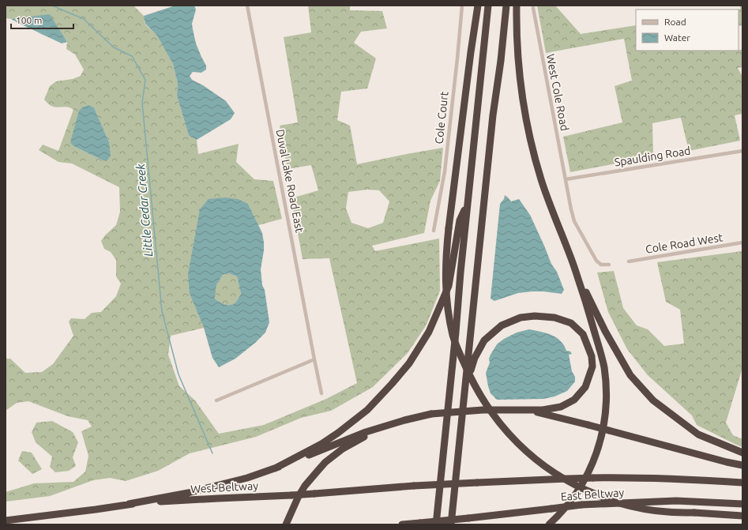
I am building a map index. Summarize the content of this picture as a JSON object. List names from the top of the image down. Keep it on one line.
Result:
{"streets":{"highway":["West Beltway","East Beltway"],"street":["West Cole Road","Cole Court","Spaulding Road","Duval Lake Road East","Cole Road West"]},"crossings":[["West Cole Road","Spaulding Road"],["West Beltway","East Beltway"]],"water":["Little Cedar Creek"],"legend":["Road","Water"],"scale_bar":"100 m"}
